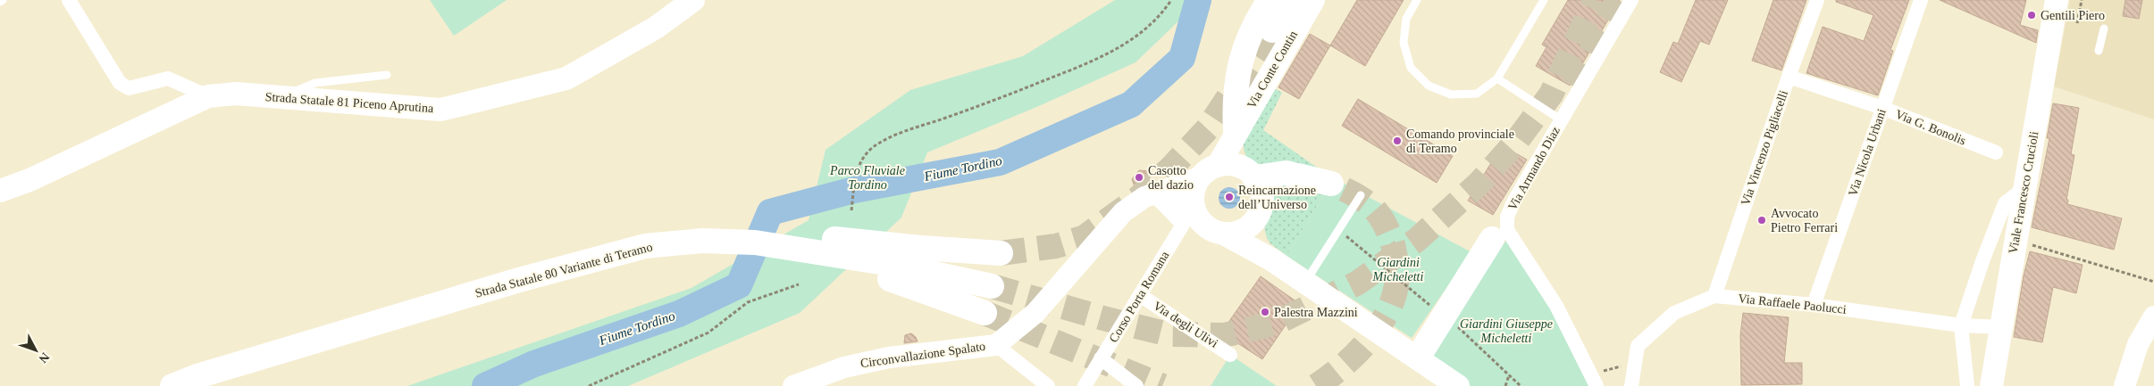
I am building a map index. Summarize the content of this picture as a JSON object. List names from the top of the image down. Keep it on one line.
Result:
{"streets":{"highway":["Strada Statale 80 Variante di Teramo"],"main road":["Via Conte Contin","Strada Statale 81 Piceno Aprutina","Viale Francesco Crucioli","Circonvallazione Spalato"],"street":["Via G. Bonolis","Via Vincenzo Pigliacelli","Via Nicola Urbani","Via Armando Diaz","Corso Porta Romana","Via Raffaele Paolucci","Via degli Ulivi"]},"crossings":[["Via Conte Contin","Corso Porta Romana"],["Via Conte Contin","Circonvallazione Spalato"],["Via G. Bonolis","Via Vincenzo Pigliacelli"],["Via G. Bonolis","Via Nicola Urbani"],["Via Vincenzo Pigliacelli","Via Raffaele Paolucci"],["Via Nicola Urbani","Via Raffaele Paolucci"],["Viale Francesco Crucioli","Via Raffaele Paolucci"],["Corso Porta Romana","Via degli Ulivi"],["Corso Porta Romana","Circonvallazione Spalato"]],"water":["Fiume Tordino"],"parks":["Parco Fluviale Tordino","Giardini Micheletti","Giardini Giuseppe Micheletti"],"places":["Gentili Piero","Comando provinciale di Teramo","Casotto del dazio","Reincarnazione dell’Universo","Avvocato Pietro Ferrari","Palestra Mazzini"],"north":"bottom right"}
